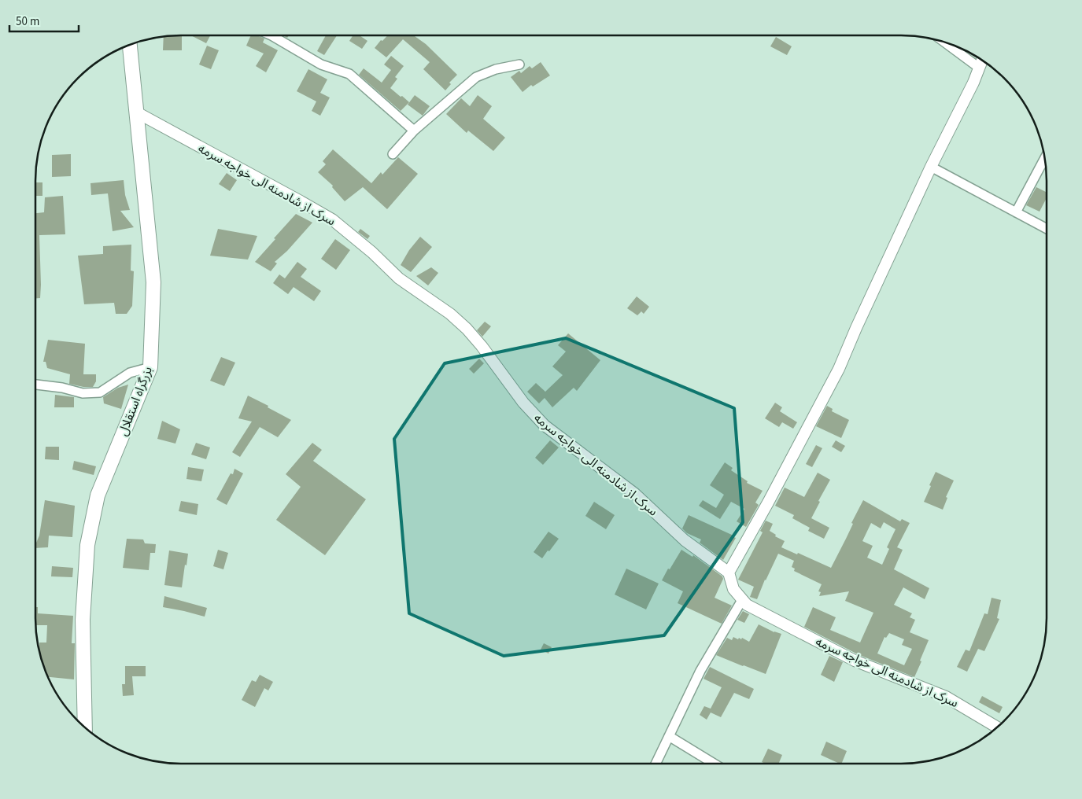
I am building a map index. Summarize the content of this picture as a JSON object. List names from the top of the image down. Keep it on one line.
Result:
{"streets":{"highway":["بزرگراه استقلال"],"street":["سرک از شادمنه الی خواجه سرمه"]},"crossings":[["سرک از شادمنه الی خواجه سرمه","بزرگراه استقلال"]],"scale_bar":"50 m"}
